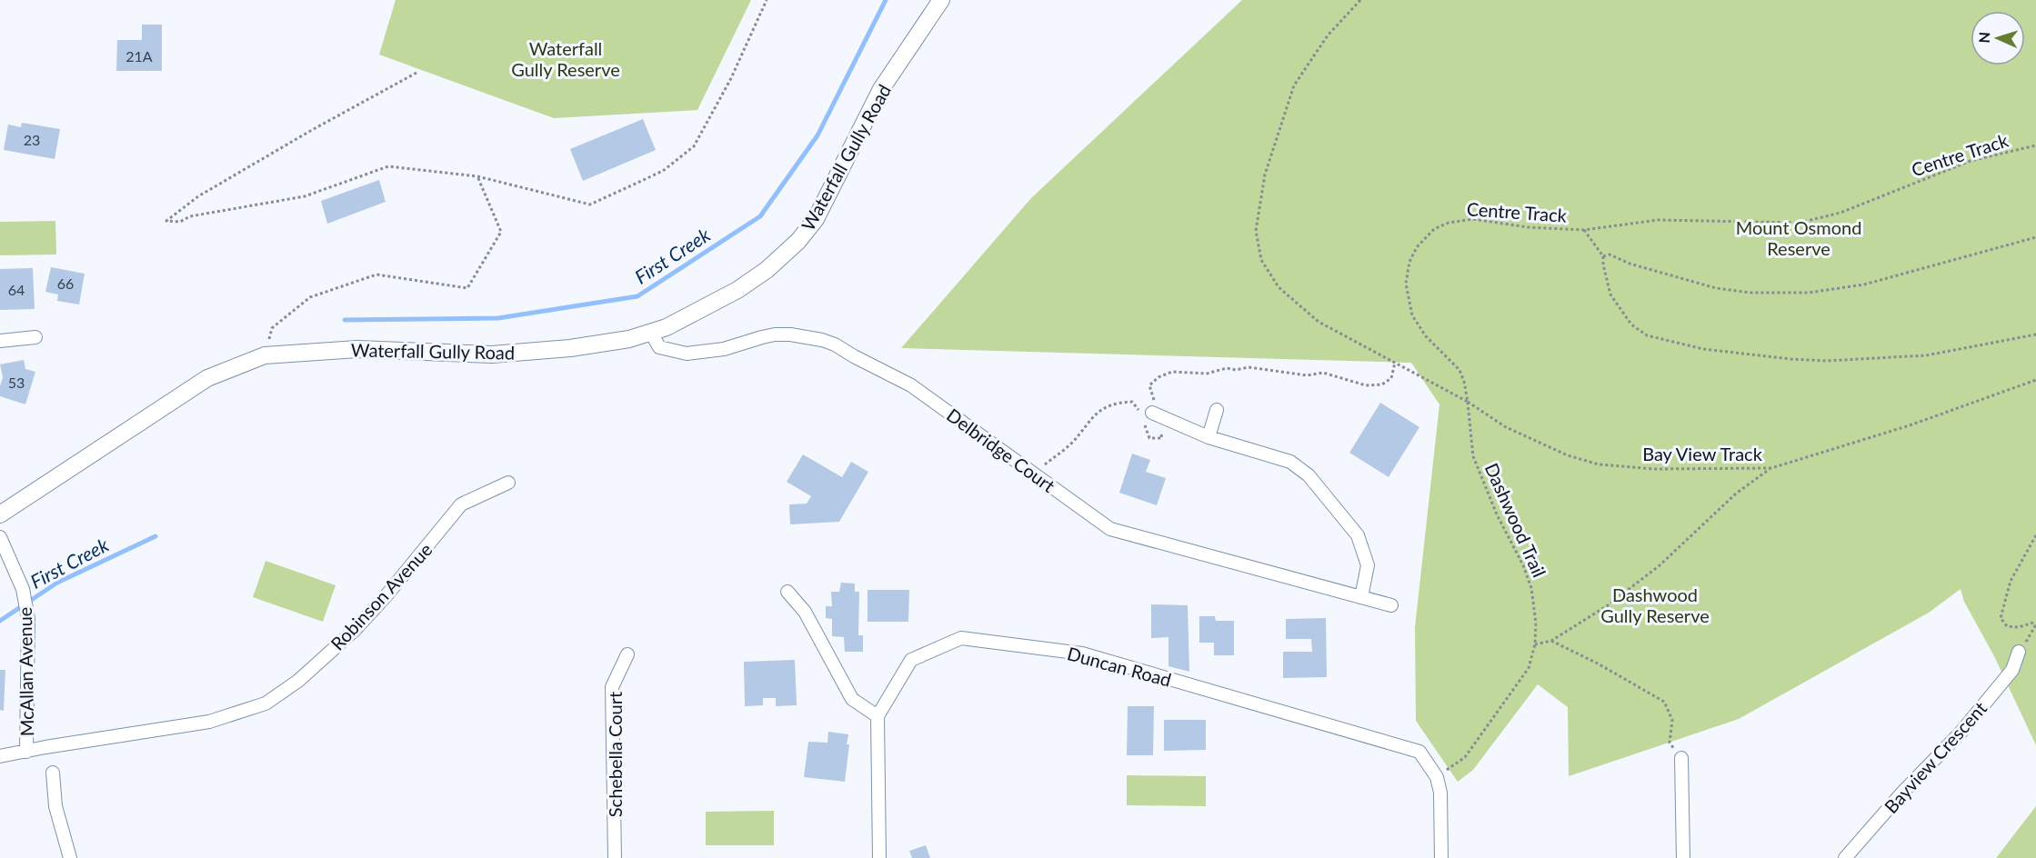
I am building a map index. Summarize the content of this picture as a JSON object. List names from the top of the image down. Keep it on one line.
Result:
{"streets":{"street":["Waterfall Gully Road","Delbridge Court","Robinson Avenue","Duncan Road","McAllan Avenue","Schebella Court","Bayview Crescent"],"path":["Centre Track","Bay View Track","Dashwood Trail"]},"crossings":[["Centre Track","Bay View Track"],["Centre Track","Dashwood Trail"],["Waterfall Gully Road","Delbridge Court"],["Bay View Track","Dashwood Trail"],["Dashwood Trail","Duncan Road"],["Robinson Avenue","McAllan Avenue"]],"water":["First Creek"],"parks":["Waterfall Gully Reserve","Mount Osmond Reserve","Dashwood Gully Reserve"],"house_numbers":["21A","23","66","64","53"],"north":"left"}
